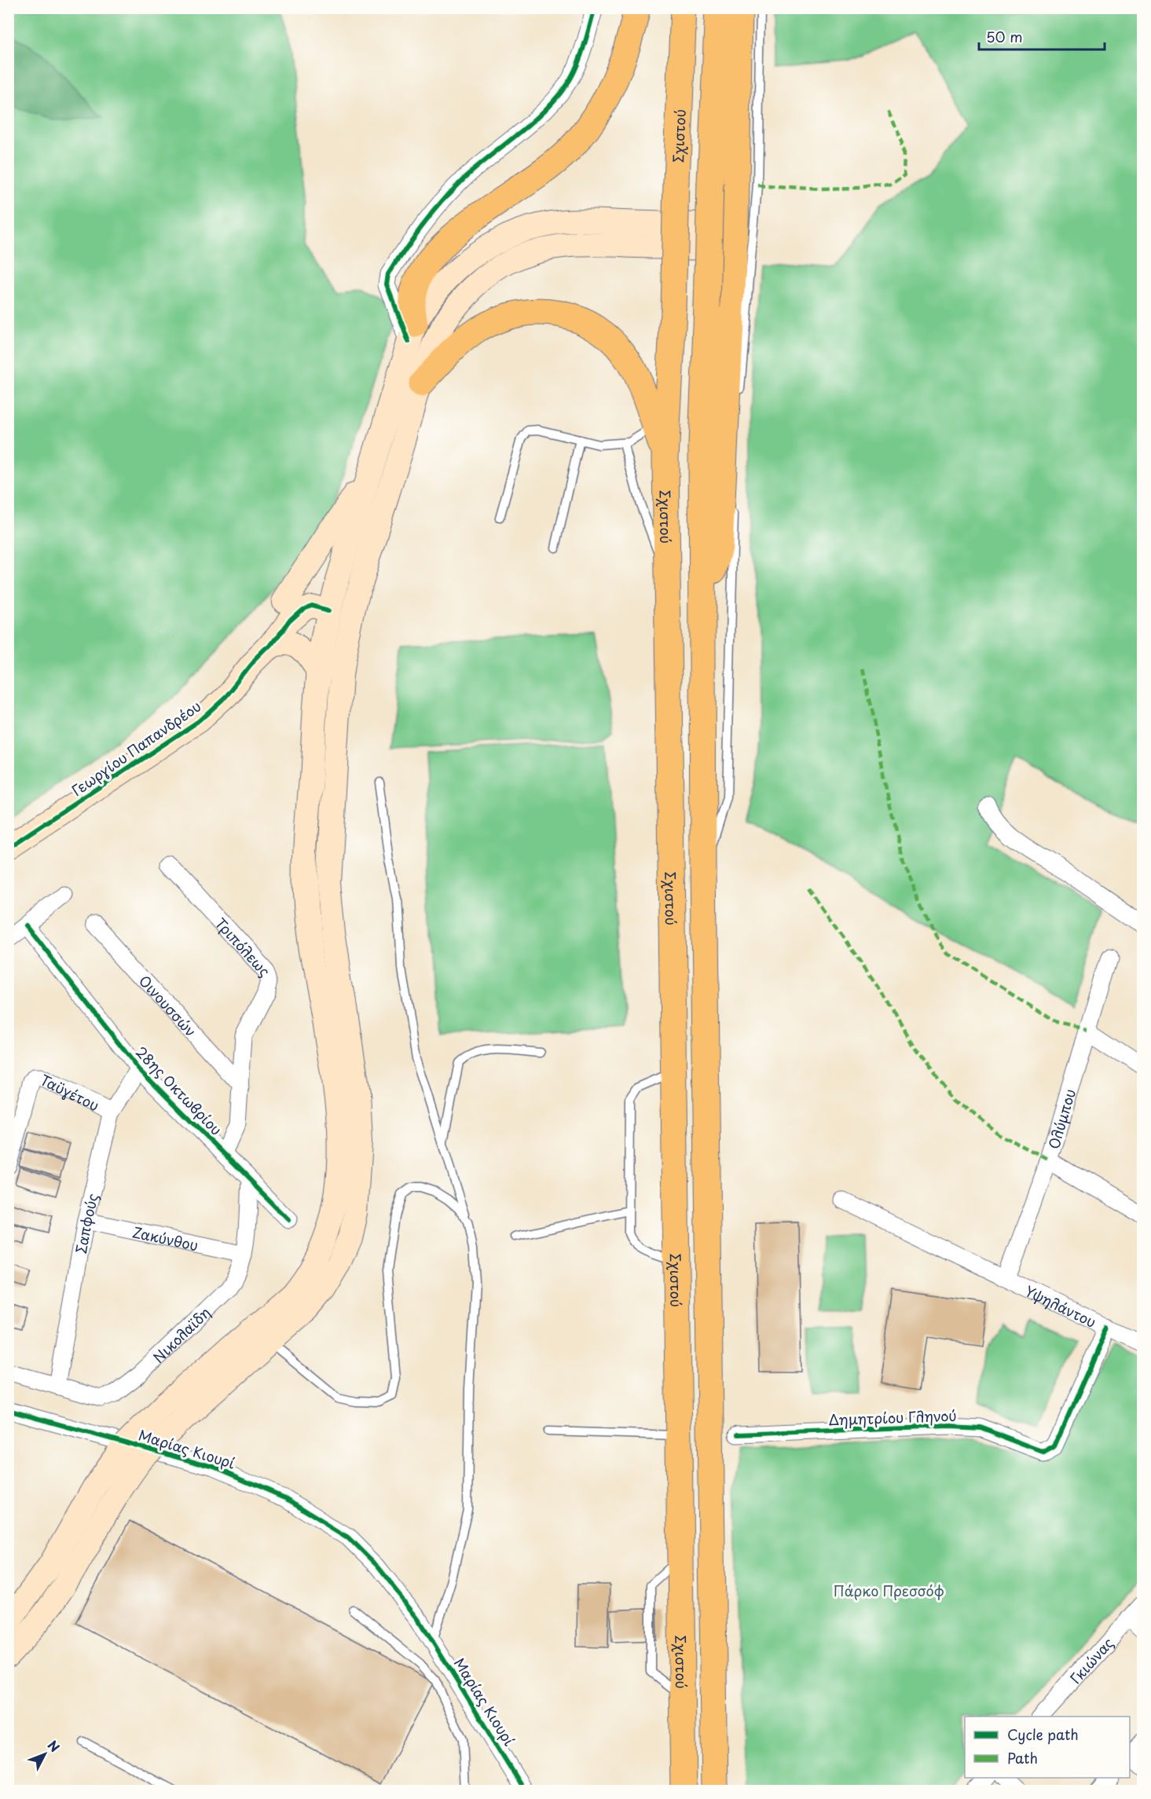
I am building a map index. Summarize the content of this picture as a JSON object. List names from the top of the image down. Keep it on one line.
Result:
{"streets":{"main road":["Σχιστού","Γεωργίου Παπανδρέου"],"street":["Τριπόλεως","Οινουσσών","28ης Οκτωβρίου","Ταϋγέτου","Ολύμπου","Σαπφούς","Ζακύνθου","Υψηλάντου","Νικολαϊδη","Δημητρίου Γληνού","Μαρίας Κιουρί","Γκιώνας"]},"crossings":[["Τριπόλεως","Οινουσσών"],["Τριπόλεως","28ης Οκτωβρίου"],["28ης Οκτωβρίου","Σαπφούς"],["Ταϋγέτου","Σαπφούς"],["Ολύμπου","Υψηλάντου"],["Σαπφούς","Ζακύνθου"],["Σαπφούς","Νικολαϊδη"],["Ζακύνθου","Νικολαϊδη"],["Υψηλάντου","Δημητρίου Γληνού"]],"parks":["Πάρκο Πρεσσόφ"],"legend":["Cycle path","Path"],"scale_bar":"50 m","north":"top right"}
